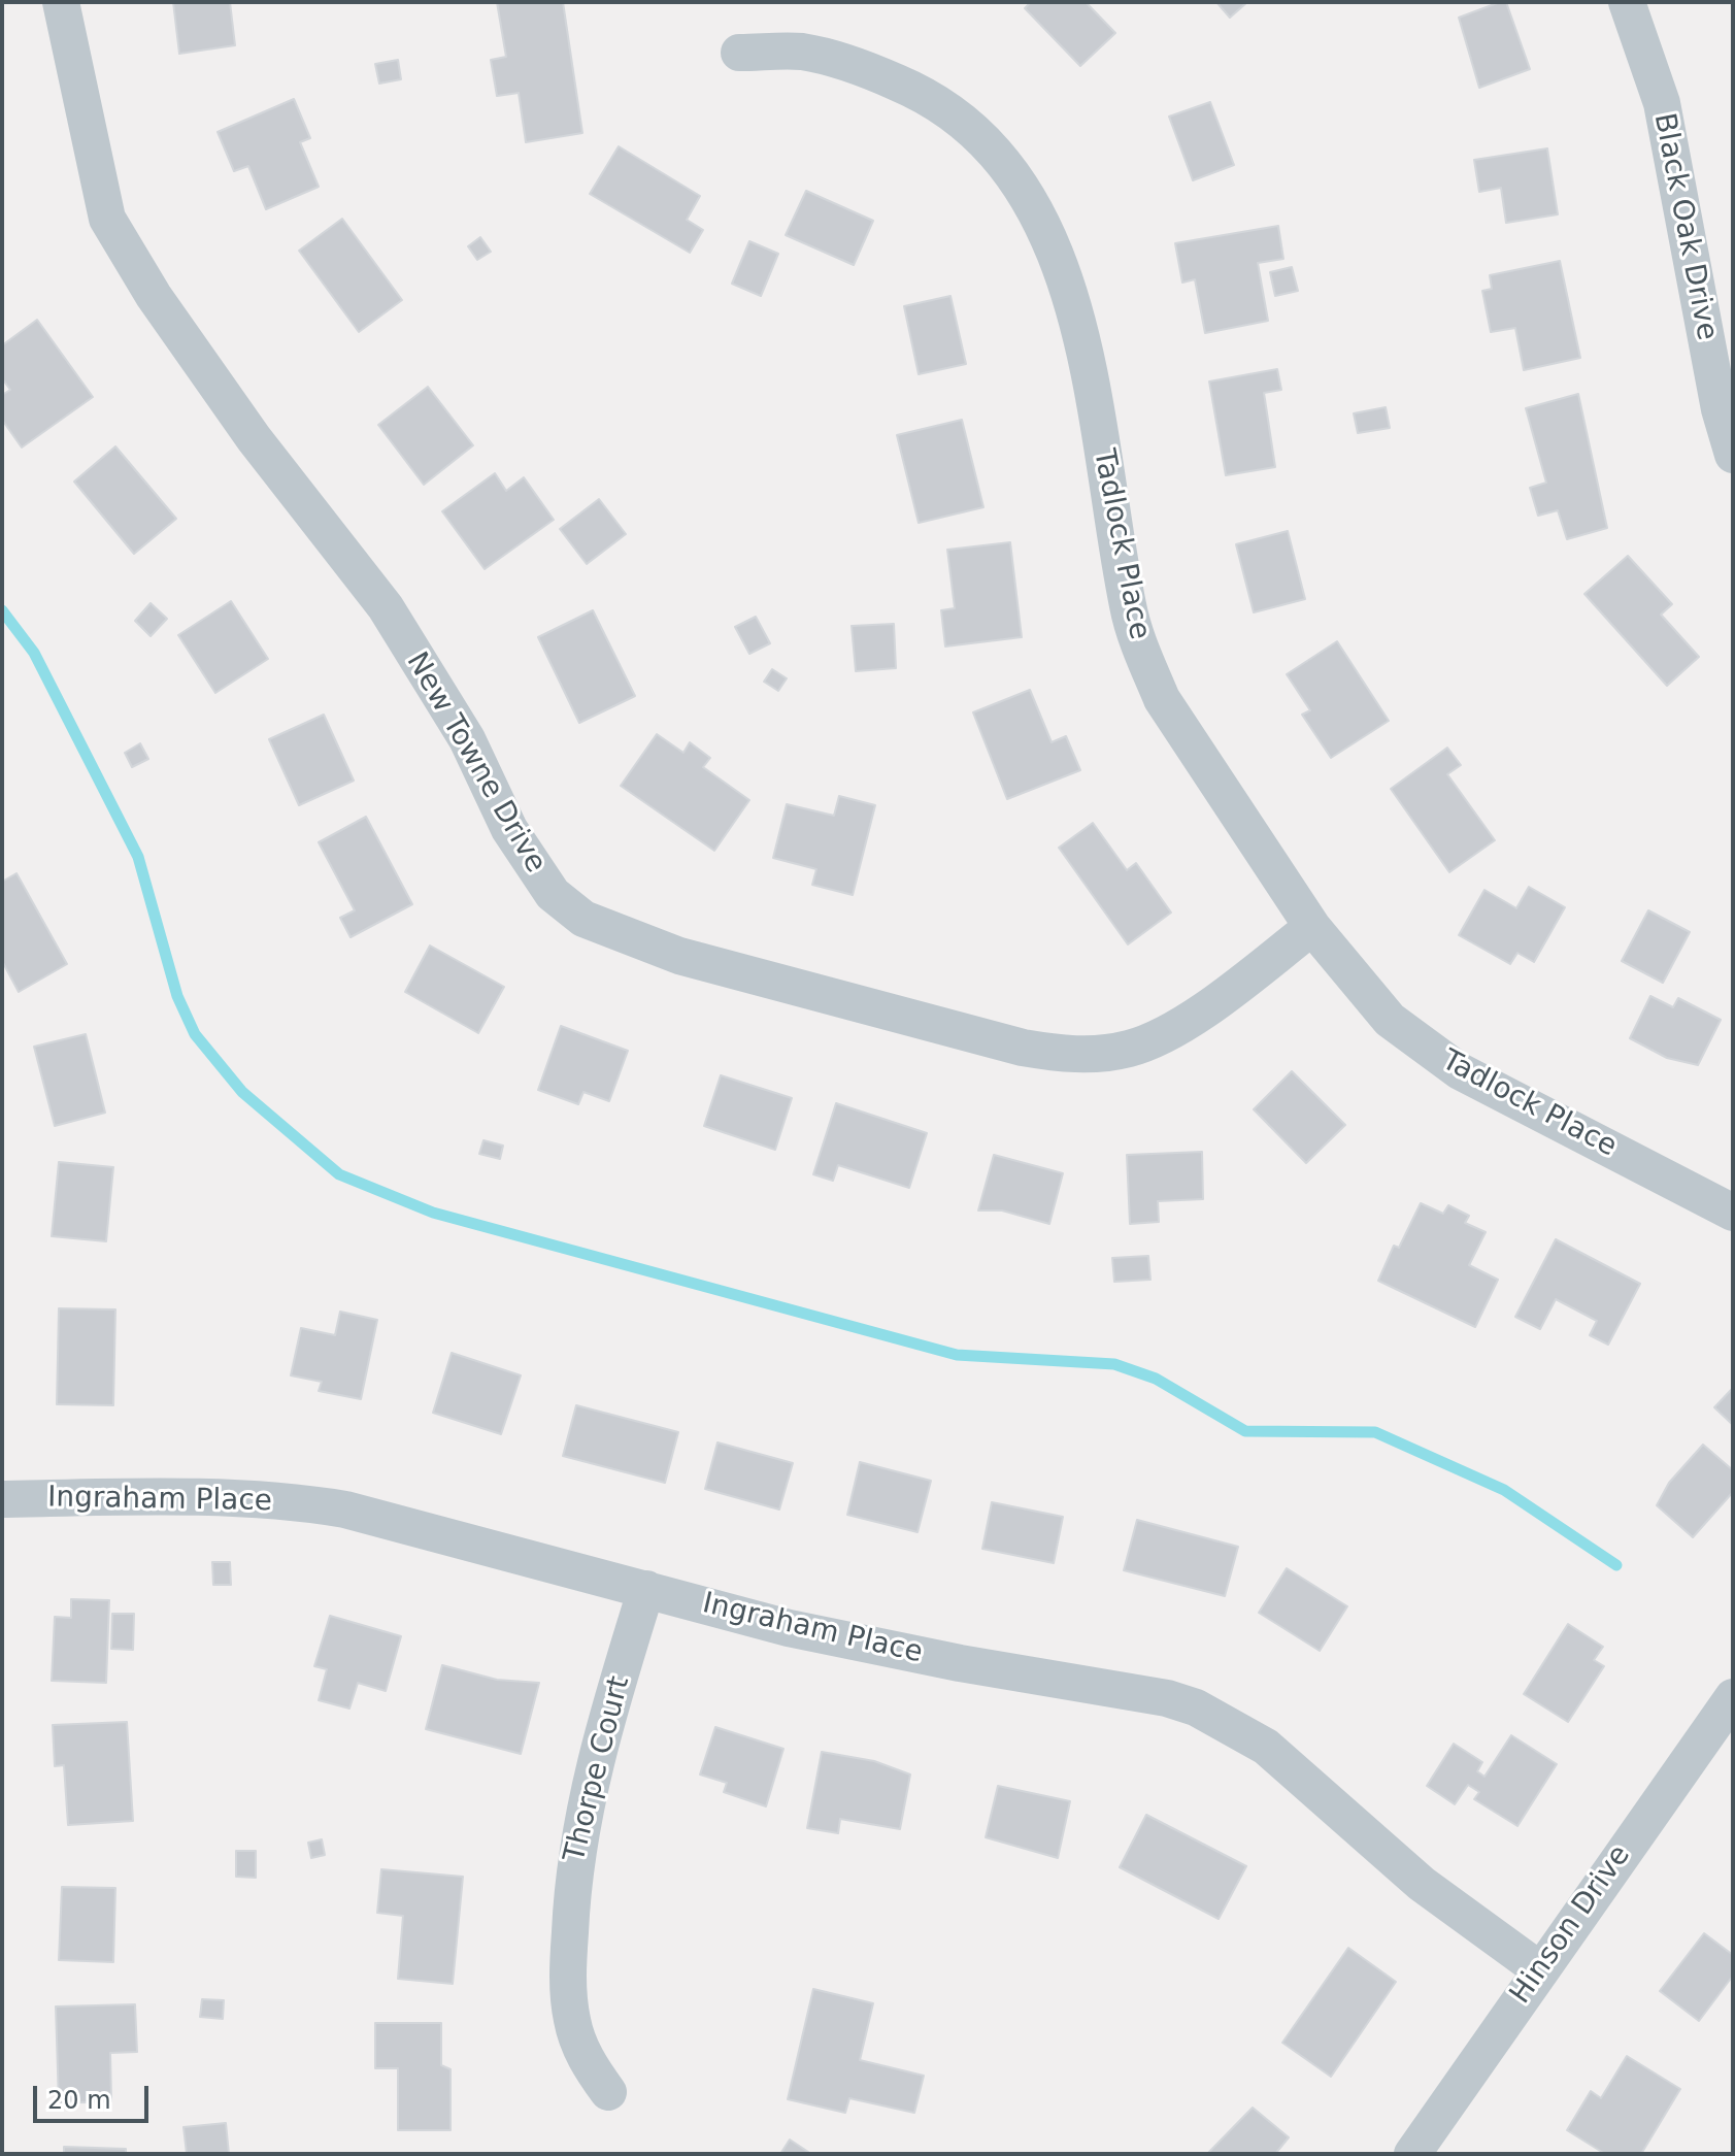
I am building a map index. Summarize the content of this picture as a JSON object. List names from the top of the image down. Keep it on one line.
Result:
{"streets":{"street":["Black Oak Drive","Tadlock Place","New Towne Drive","Ingraham Place","Thorpe Court","Hinson Drive"]},"crossings":[["Tadlock Place","New Towne Drive"],["Ingraham Place","Thorpe Court"],["Ingraham Place","Hinson Drive"]],"scale_bar":"20 m"}
